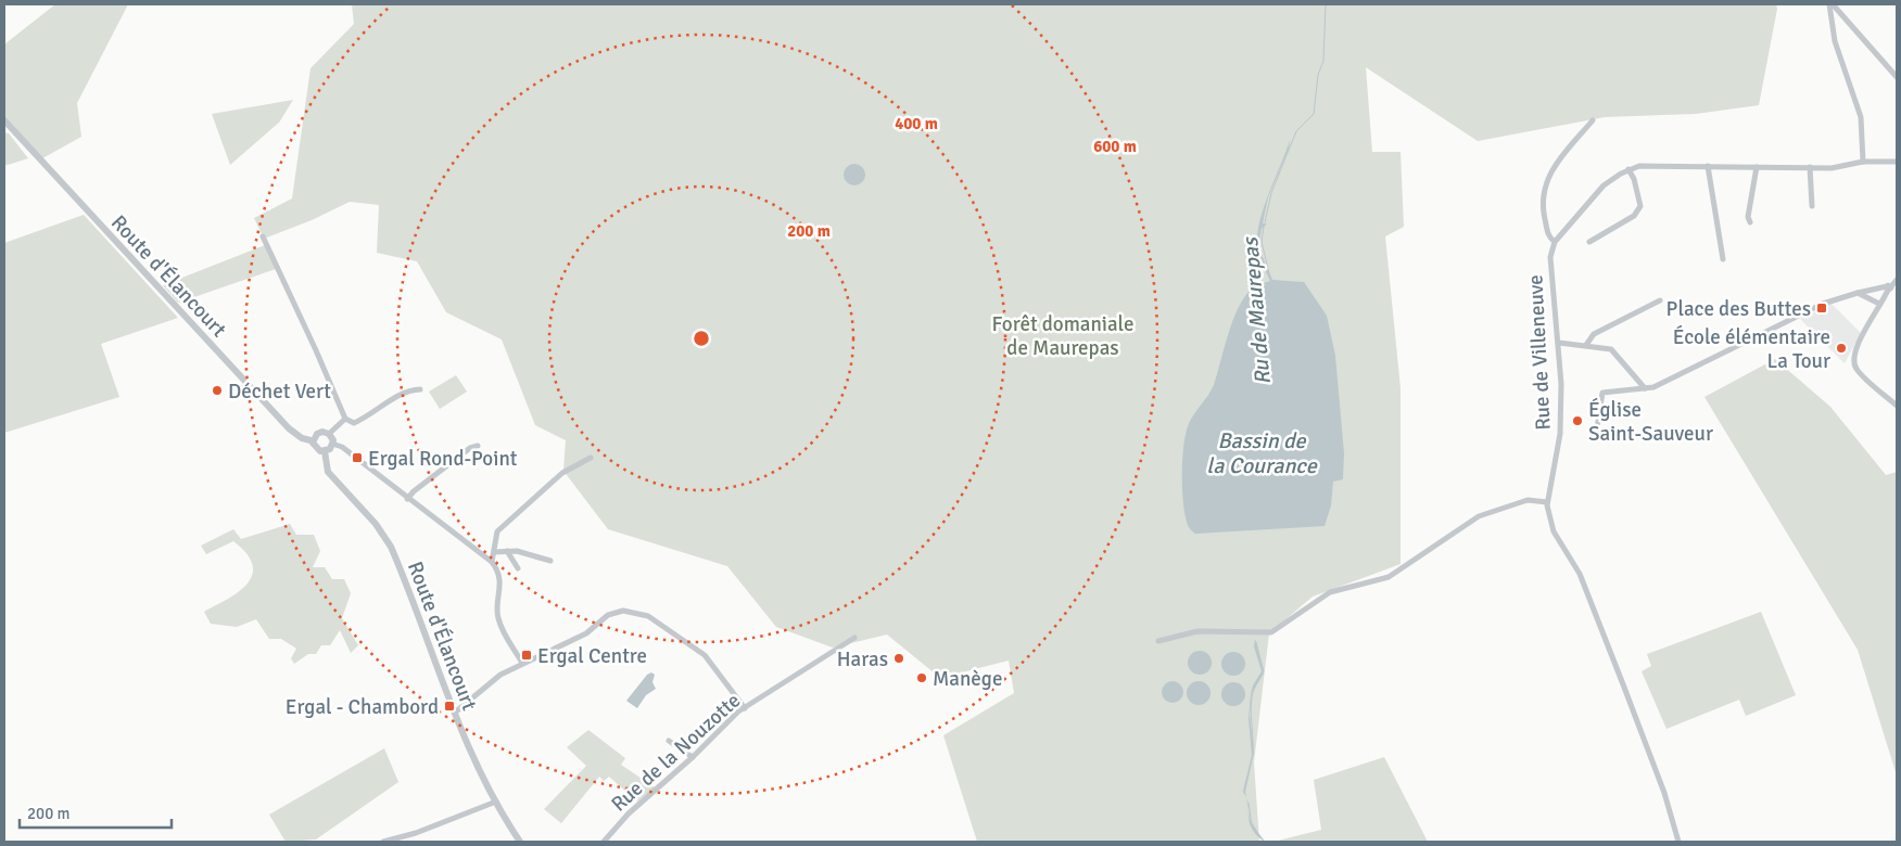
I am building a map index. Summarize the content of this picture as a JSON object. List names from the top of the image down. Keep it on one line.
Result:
{"streets":{"street":["Route d'Élancourt","Rue de Villeneuve","Rue de la Nouzotte"]},"water":["Ru de Maurepas","Bassin de la Courance"],"parks":["Forêt domaniale de Maurepas"],"places":{"transit":["Place des Buttes","Ergal Rond-Point","Ergal Centre","Ergal - Chambord"],"other":["École élémentaire La Tour","Déchet Vert","Église Saint-Sauveur","Haras","Manège"]},"scale_bar":"200 m","rings":["400 m","600 m","200 m"]}
